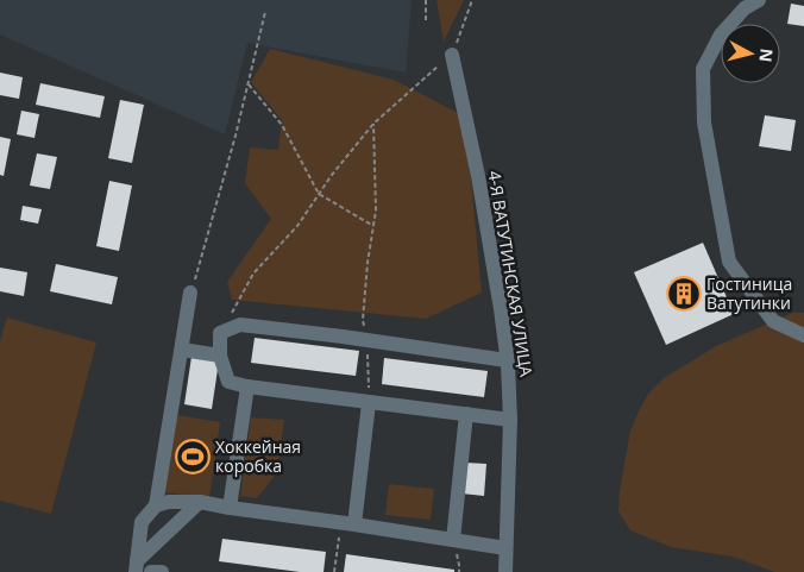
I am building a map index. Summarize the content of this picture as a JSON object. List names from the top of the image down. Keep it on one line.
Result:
{"streets":{"street":["4-Я ВАТУТИНСКАЯ УЛИЦА"]},"places":{"building":["Гостиница Ватутинки"],"sports":["Хоккейная коробка"]},"north":"right"}
